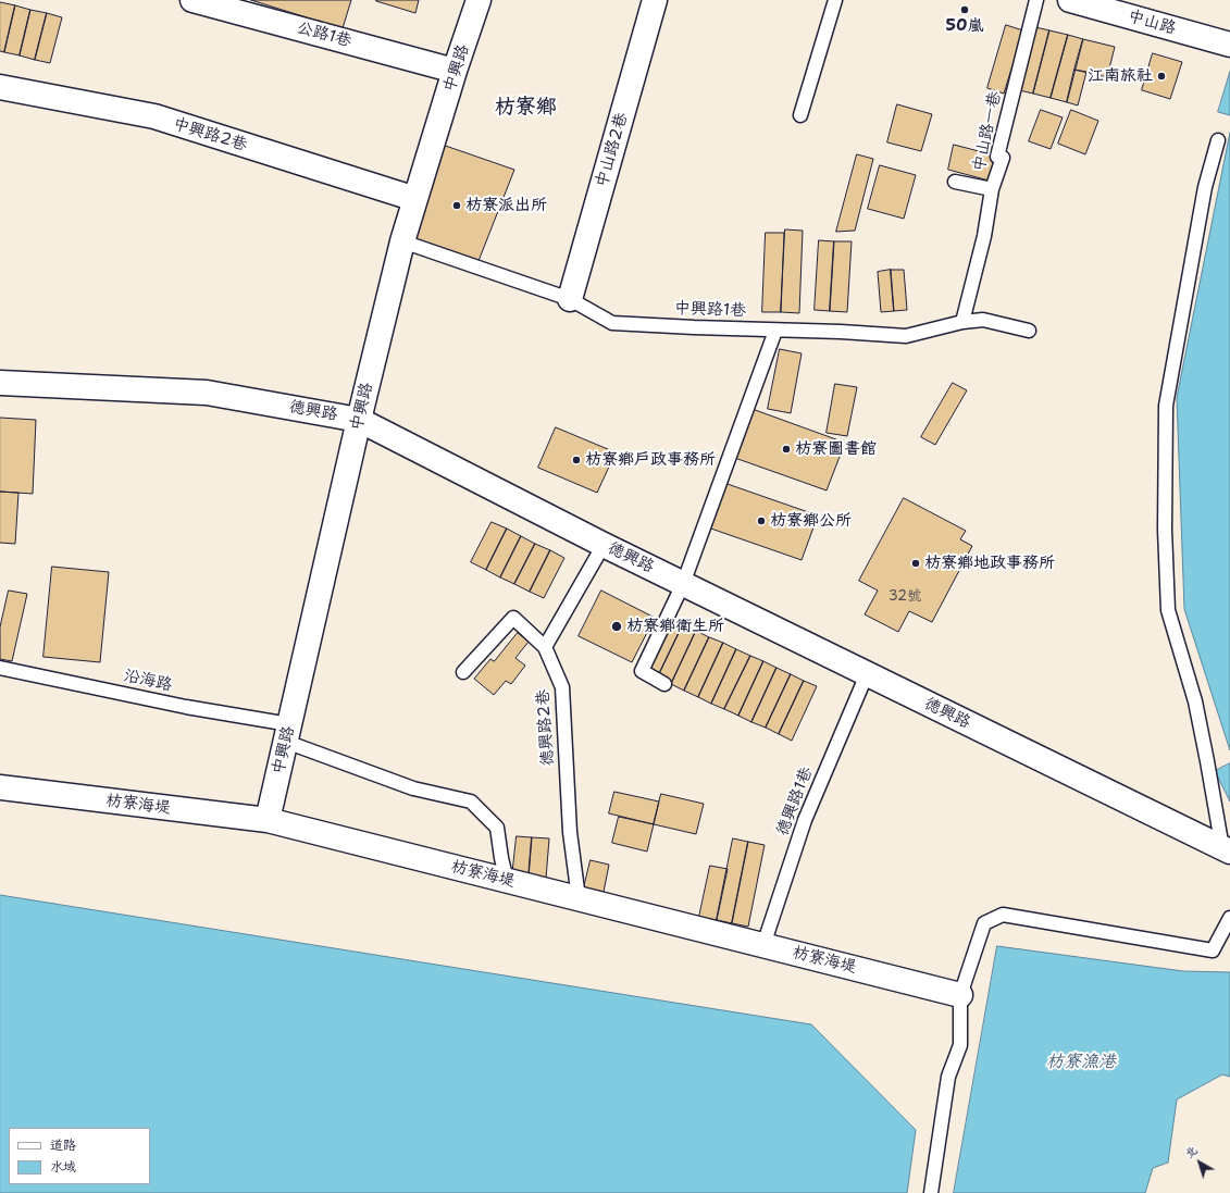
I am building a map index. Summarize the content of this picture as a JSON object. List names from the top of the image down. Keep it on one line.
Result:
{"streets":{"street":["中山路","公路1巷","中興路","中興路2巷","中山路2巷","德興路","枋寮海堤"],"lane":["中山路一巷","中興路1巷","沿海路","德興路2巷","德興路1巷"]},"crossings":[["公路1巷","中興路"],["中興路","中興路2巷"],["中興路","中興路1巷"],["中興路","德興路"],["中興路","沿海路"],["中興路","枋寮海堤"],["中山路一巷","中興路1巷"],["中山路2巷","中興路1巷"],["德興路","德興路1巷"],["沿海路","枋寮海堤"],["德興路2巷","枋寮海堤"],["德興路1巷","枋寮海堤"]],"districts":["枋寮鄉"],"water":["枋寮漁港"],"places":["50嵐","江南旅社","枋寮派出所","枋寮圖書館","枋寮鄉戶政事務所","枋寮鄉公所","枋寮鄉地政事務所","枋寮鄉衛生所"],"house_numbers":["32號"],"legend":["道路","水域"],"north":"top left"}
